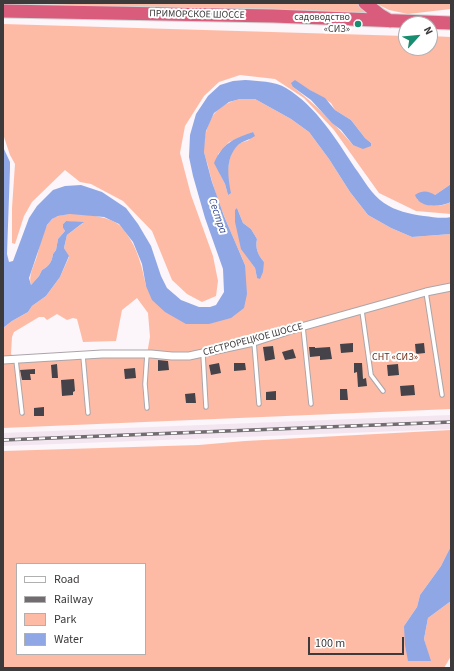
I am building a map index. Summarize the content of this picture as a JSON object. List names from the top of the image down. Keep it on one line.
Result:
{"streets":{"highway":["ПРИМОРСКОЕ ШОССЕ"],"street":["СЕСТРОРЕЦКОЕ ШОССЕ"]},"water":["Сестра"],"parks":["СНТ «СИЗ»"],"places":["садоводство «СИЗ»"],"legend":["Road","Railway","Park","Water"],"scale_bar":"100 m","north":"top right"}
